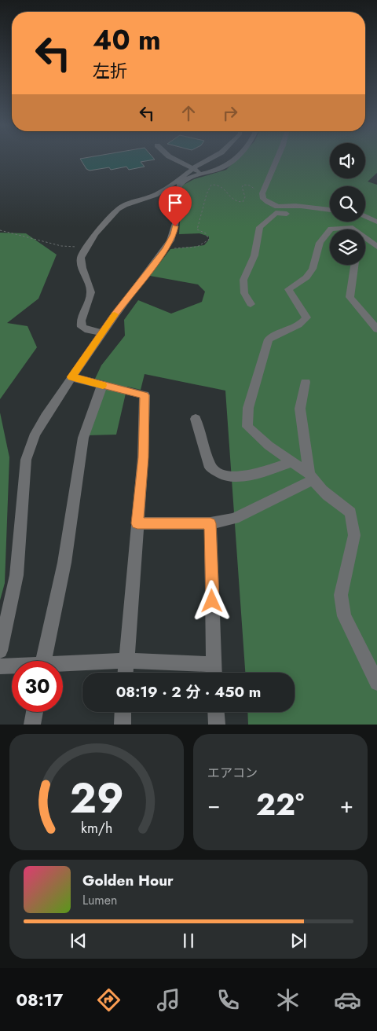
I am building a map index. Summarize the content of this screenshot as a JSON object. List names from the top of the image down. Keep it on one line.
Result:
{"page":{"turn":["40 m","左折"],"limit":"30","trip":"08:19 · 2 分 · 450 m","tile":"エアコン","heat":["−","22°","+"],"song":["Golden Hour","Lumen"],"tabs":"08:17","gauge":["29","km/h"]}}
